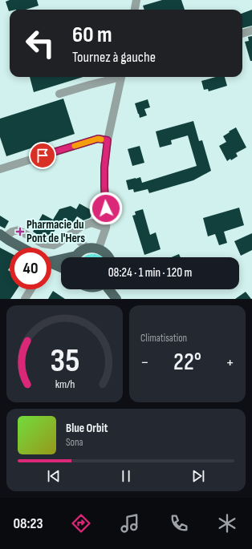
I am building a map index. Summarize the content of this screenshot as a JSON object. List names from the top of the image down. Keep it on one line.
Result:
{"places":{"health":["Pharmacie du Pont de l'Hers"]},"page":{"turn":["60 m","Tournez à gauche"],"limit":"40","trip":"08:24 · 1 min · 120 m","tile":"Climatisation","heat":["−","22°","+"],"song":["Blue Orbit","Sona"],"tabs":"08:23","gauge":["35","km/h"]}}
